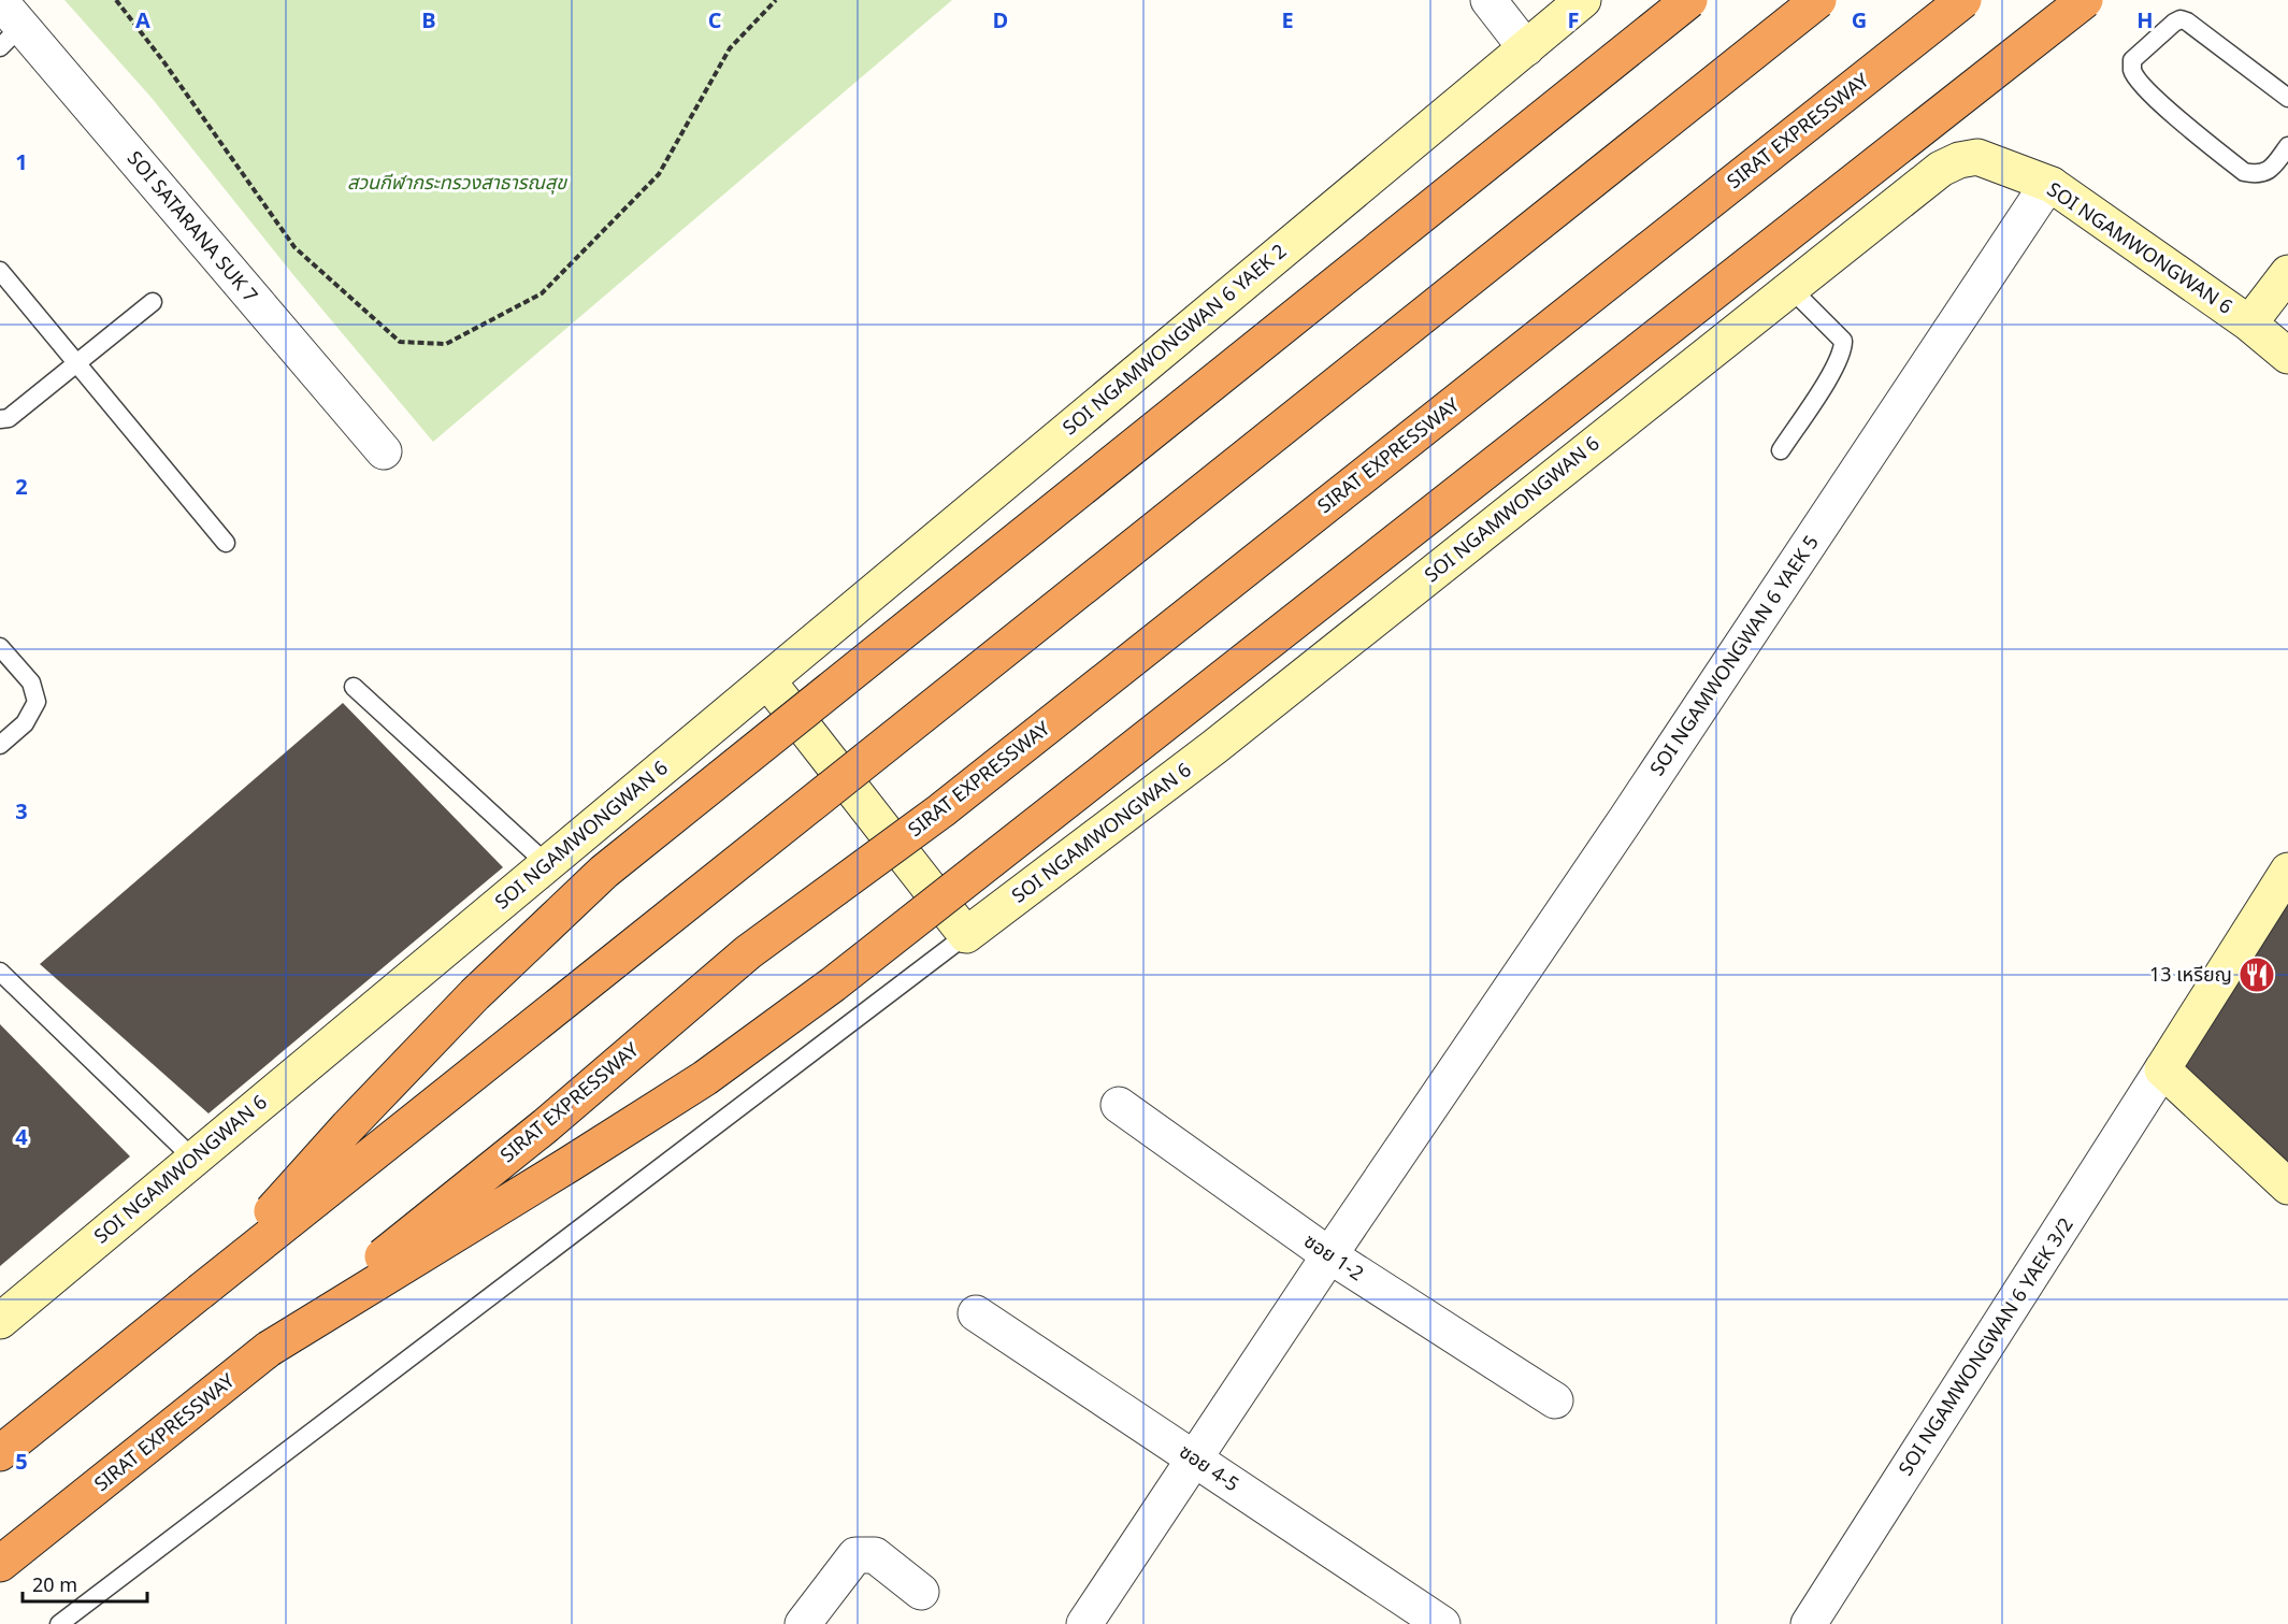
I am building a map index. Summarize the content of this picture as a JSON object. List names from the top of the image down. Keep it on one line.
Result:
{"streets":{"highway":["SIRAT EXPRESSWAY"],"street":["SOI SATARANA SUK 7","SOI NGAMWONGWAN 6","SOI NGAMWONGWAN 6 YAEK 2","SOI NGAMWONGWAN 6 YAEK 5","ซอย 1-2","SOI NGAMWONGWAN 6 YAEK 3/2","ซอย 4-5"]},"crossings":[["SOI NGAMWONGWAN 6","SOI NGAMWONGWAN 6 YAEK 2"],["SOI NGAMWONGWAN 6","SOI NGAMWONGWAN 6 YAEK 5"],["SOI NGAMWONGWAN 6 YAEK 5","ซอย 1-2"],["SOI NGAMWONGWAN 6 YAEK 5","ซอย 4-5"]],"parks":["สวนกีฬากระทรวงสาธารณสุข"],"places":{"restaurant":["13 เหรียญ"]},"scale_bar":"20 m","grid":{"columns":["A","B","C","D","E","F","G","H"],"rows":["1","2","3","4","5"]}}
